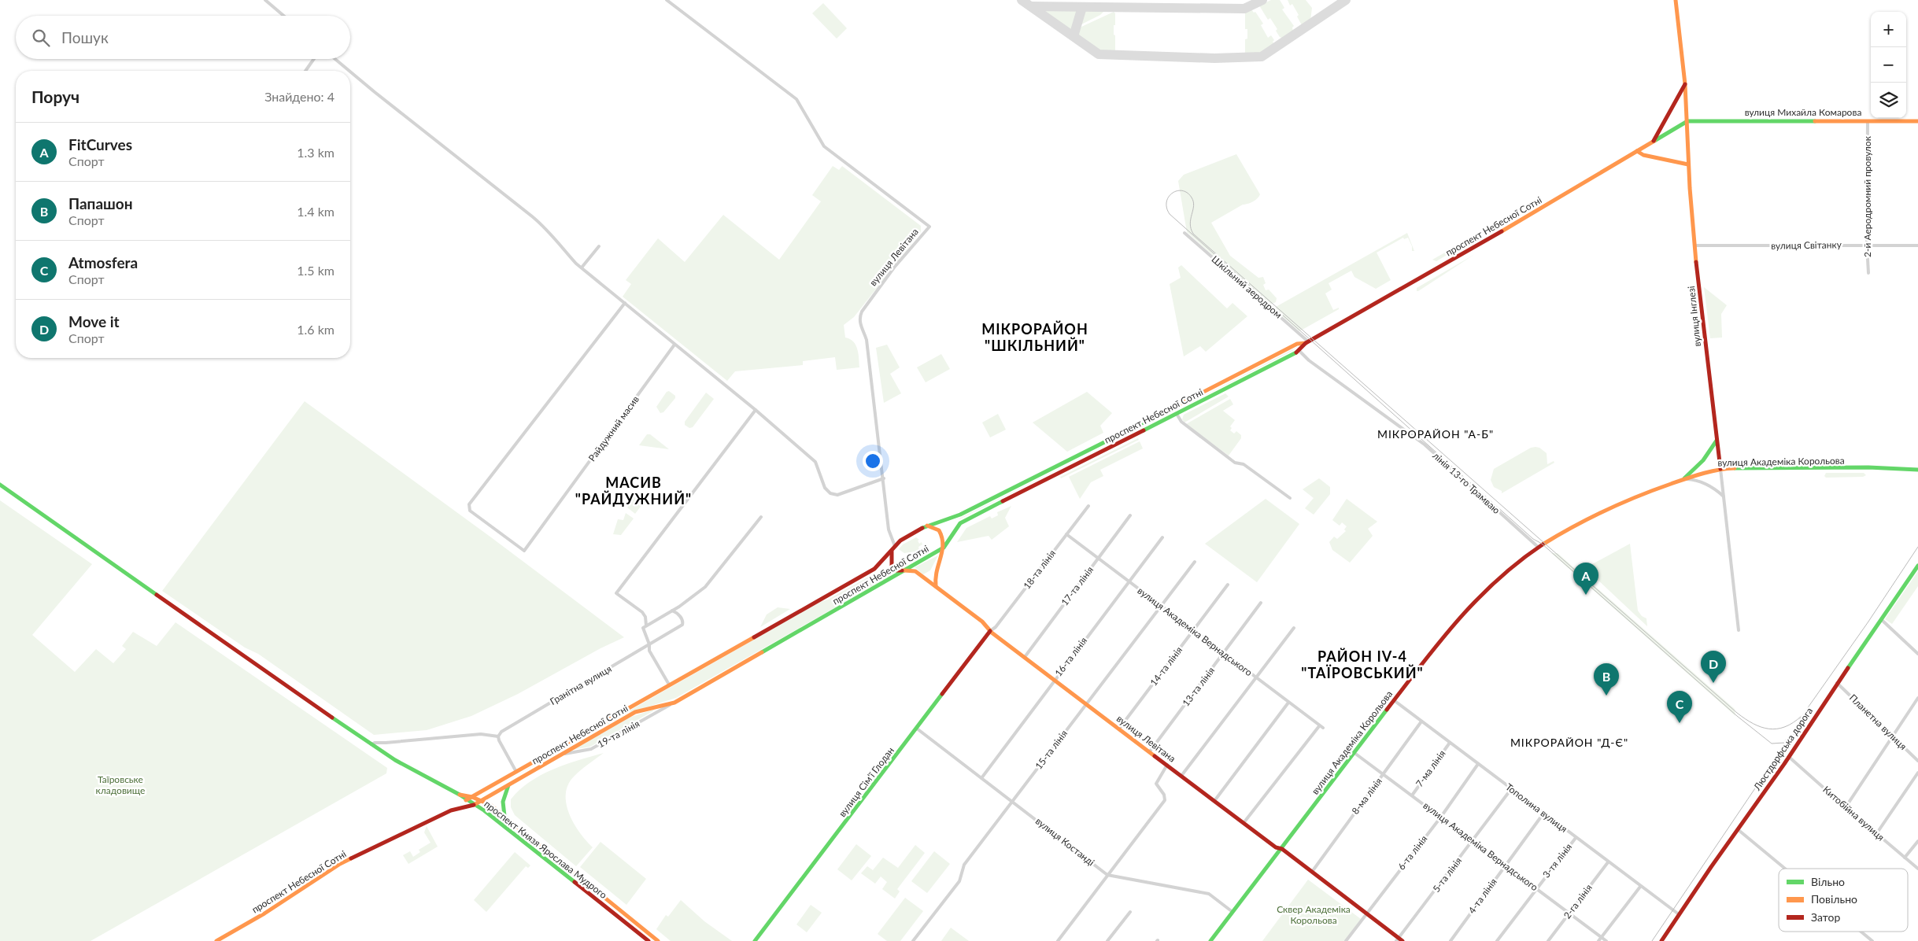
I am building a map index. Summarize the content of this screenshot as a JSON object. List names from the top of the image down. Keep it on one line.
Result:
{"streets":{"main road":["вулиця Михайла Комарова","проспект Небесної Сотні","вулиця Левітана","вулиця Інглезі","вулиця Академіка Корольова","Люстдорфська дорога","вулиця Сім'ї Глодан","проспект Князя Ярослава Мудрого"],"street":["2-й Аеродромний провулок","вулиця Світанку","Шкільний аеродром","Райдужний масив","лінія 13-го Трамваю","18-та лінія","17-та лінія","вулиця Академіка Вернадського","16-та лінія","14-та лінія","Гранітна вулиця","13-та лінія","Планетна вулиця","19-та лінія","15-та лінія","7-ма лінія","8-ма лінія","Тополина вулиця","Китобійна вулиця","вулиця Костанді","6-та лінія","3-тя лінія","5-та лінія","4-та лінія","2-га лінія"]},"crossings":[["вулиця Михайла Комарова","2-й Аеродромний провулок"],["вулиця Михайла Комарова","проспект Небесної Сотні"],["вулиця Михайла Комарова","вулиця Інглезі"],["2-й Аеродромний провулок","вулиця Світанку"],["проспект Небесної Сотні","вулиця Левітана"],["проспект Небесної Сотні","Шкільний аеродром"],["проспект Небесної Сотні","вулиця Інглезі"],["проспект Небесної Сотні","лінія 13-го Трамваю"],["проспект Небесної Сотні","19-та лінія"],["проспект Небесної Сотні","проспект Князя Ярослава Мудрого"],["вулиця Світанку","вулиця Інглезі"],["вулиця Левітана","вулиця Академіка Корольова"],["вулиця Левітана","18-та лінія"],["вулиця Левітана","17-та лінія"],["вулиця Левітана","16-та лінія"],["вулиця Левітана","14-та лінія"],["вулиця Левітана","13-та лінія"],["вулиця Левітана","15-та лінія"],["вулиця Левітана","вулиця Сім'ї Глодан"],["вулиця Левітана","8-ма лінія"],["вулиця Левітана","6-та лінія"],["вулиця Левітана","5-та лінія"],["вулиця Інглезі","вулиця Академіка Корольова"],["вулиця Академіка Корольова","лінія 13-го Трамваю"],["вулиця Академіка Корольова","вулиця Академіка Вернадського"],["вулиця Академіка Корольова","Тополина вулиця"],["вулиця Академіка Корольова","вулиця Костанді"],["18-та лінія","вулиця Академіка Вернадського"],["18-та лінія","вулиця Сім'ї Глодан"],["17-та лінія","вулиця Академіка Вернадського"],["вулиця Академіка Вернадського","16-та лінія"],["вулиця Академіка Вернадського","14-та лінія"],["вулиця Академіка Вернадського","13-та лінія"],["вулиця Академіка Вернадського","15-та лінія"],["вулиця Академіка Вернадського","7-ма лінія"],["вулиця Академіка Вернадського","8-ма лінія"],["вулиця Академіка Вернадського","6-та лінія"],["вулиця Академіка Вернадського","3-тя лінія"],["вулиця Академіка Вернадського","5-та лінія"],["вулиця Академіка Вернадського","4-та лінія"],["вулиця Академіка Вернадського","2-га лінія"],["16-та лінія","вулиця Костанді"],["Планетна вулиця","Люстдорфська дорога"],["Люстдорфська дорога","Тополина вулиця"],["Люстдорфська дорога","Китобійна вулиця"],["15-та лінія","вулиця Костанді"],["7-ма лінія","Тополина вулиця"],["вулиця Сім'ї Глодан","вулиця Костанді"],["8-ма лінія","Тополина вулиця"],["Тополина вулиця","6-та лінія"],["Тополина вулиця","3-тя лінія"],["Тополина вулиця","5-та лінія"],["Тополина вулиця","4-та лінія"],["Тополина вулиця","2-га лінія"]],"districts":["МІКРОРАЙОН \"ШКІЛЬНИЙ\"","МІКРОРАЙОН \"А-Б\"","МАСИВ \"РАЙДУЖНИЙ\"","РАЙОН IV-4 \"ТАЇРОВСЬКИЙ\"","МІКРОРАЙОН \"Д-Є\""],"parks":["Таїровське кладовище","Сквер Академіка Корольова"],"legend":["Вільно","Повільно","Затор"],"page":{"map_buttons":["+","−"],"search":"Пошук","heading":["Поруч","Знайдено: 4"],"list":[{"mark":"A","name":"FitCurves","note":"Спорт","value":"1.3 km"},{"mark":"B","name":"Папашон","note":"Спорт","value":"1.4 km"},{"mark":"C","name":"Atmosfera","note":"Спорт","value":"1.5 km"},{"mark":"D","name":"Move it","note":"Спорт","value":"1.6 km"}],"pins":["A","D","B","C"]}}
